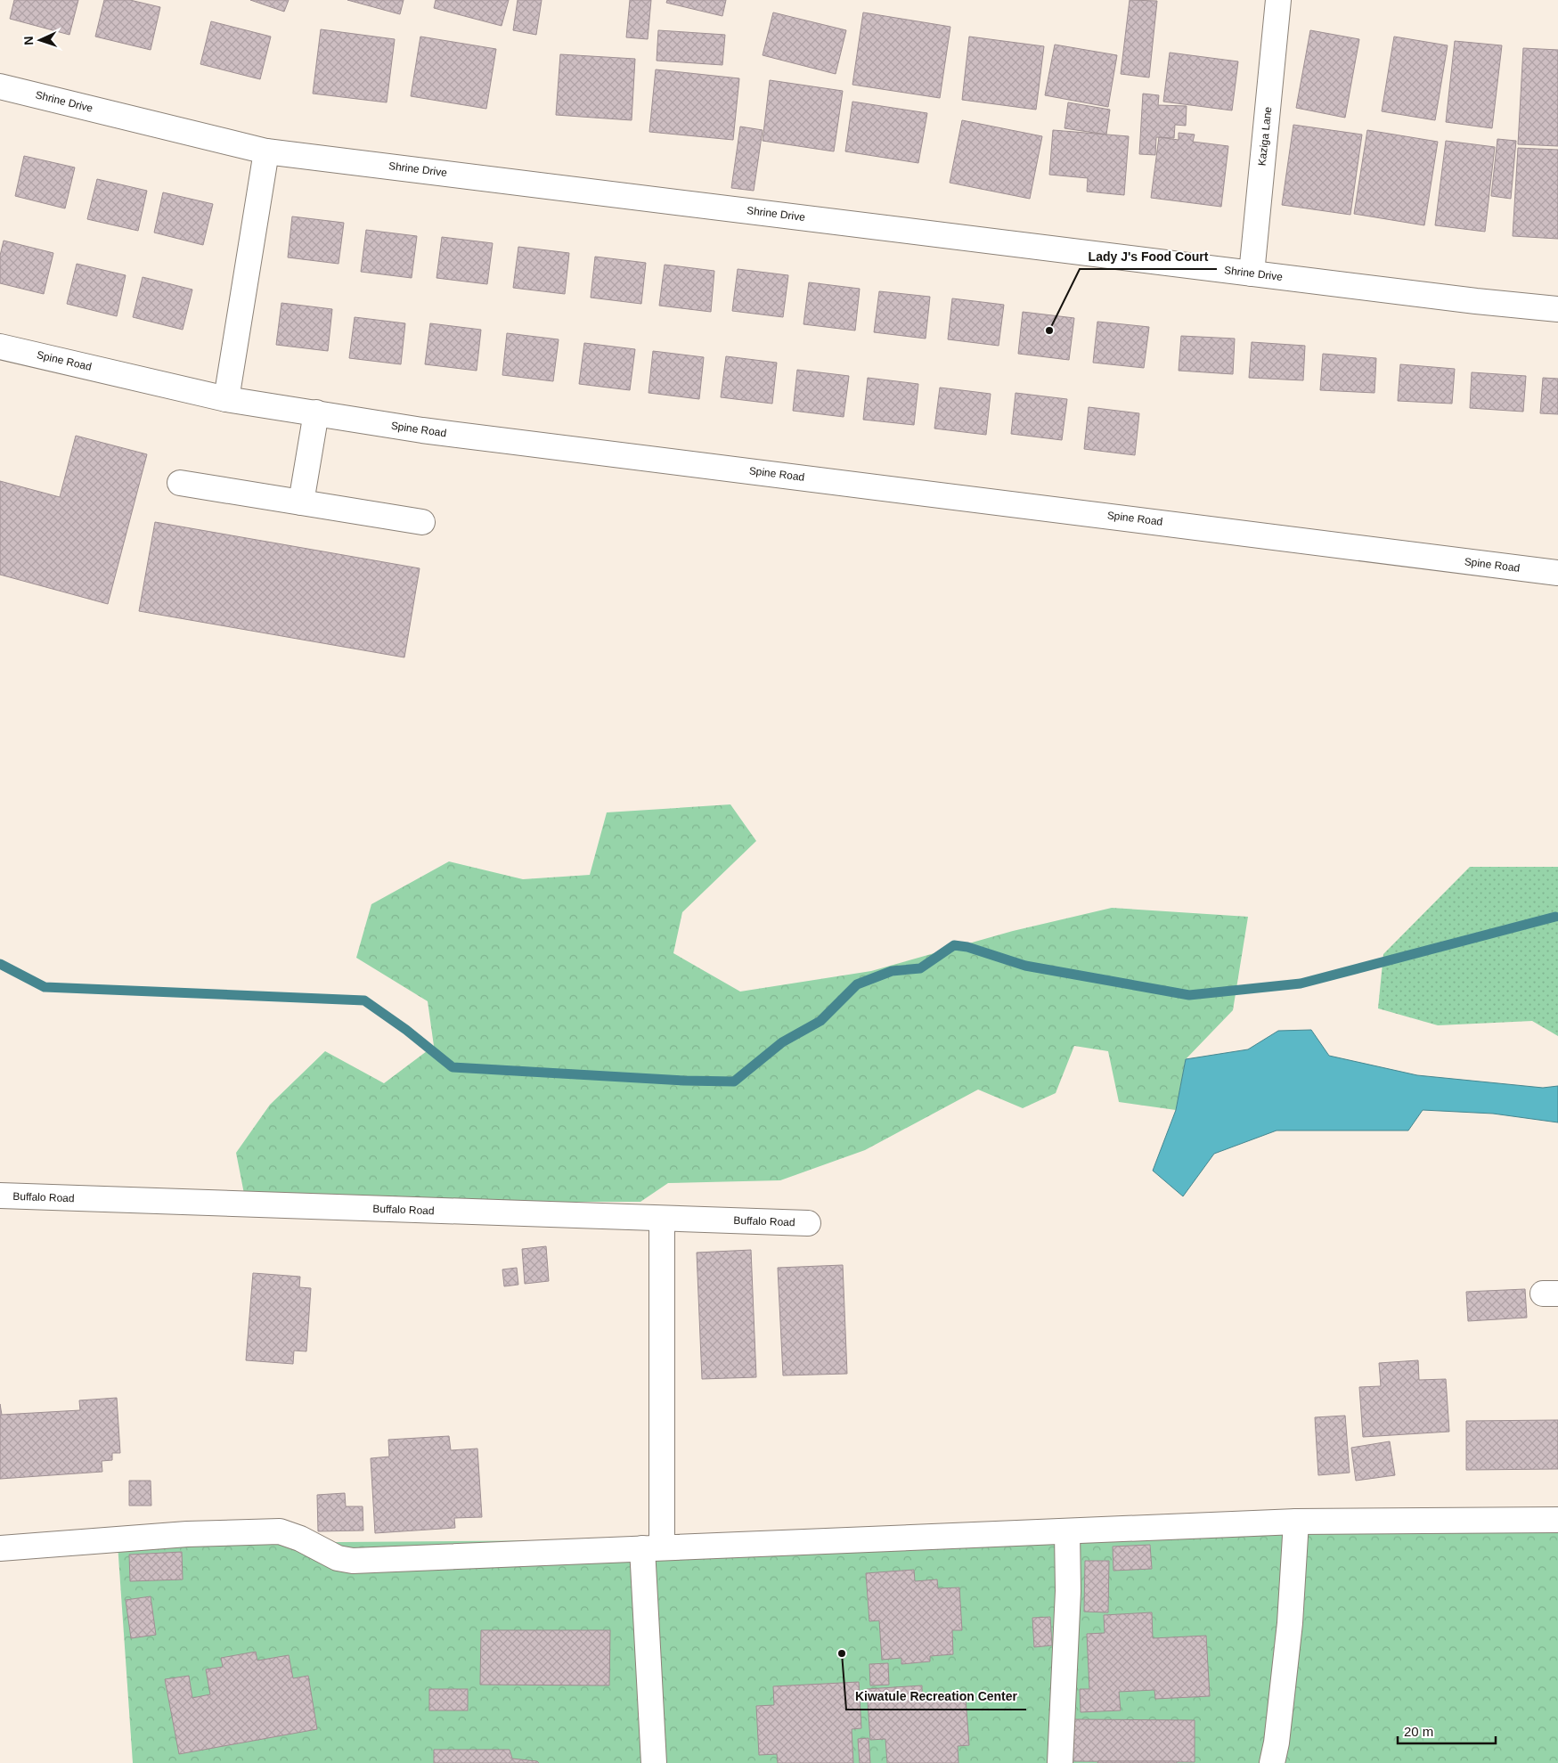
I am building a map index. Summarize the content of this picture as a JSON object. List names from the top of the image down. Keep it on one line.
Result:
{"streets":{"street":["Shrine Drive","Kaziga Lane","Spine Road","Buffalo Road"]},"crossings":[["Shrine Drive","Kaziga Lane"]],"places":["Lady J's Food Court","Kiwatule Recreation Center"],"scale_bar":"20 m","north":"left"}
